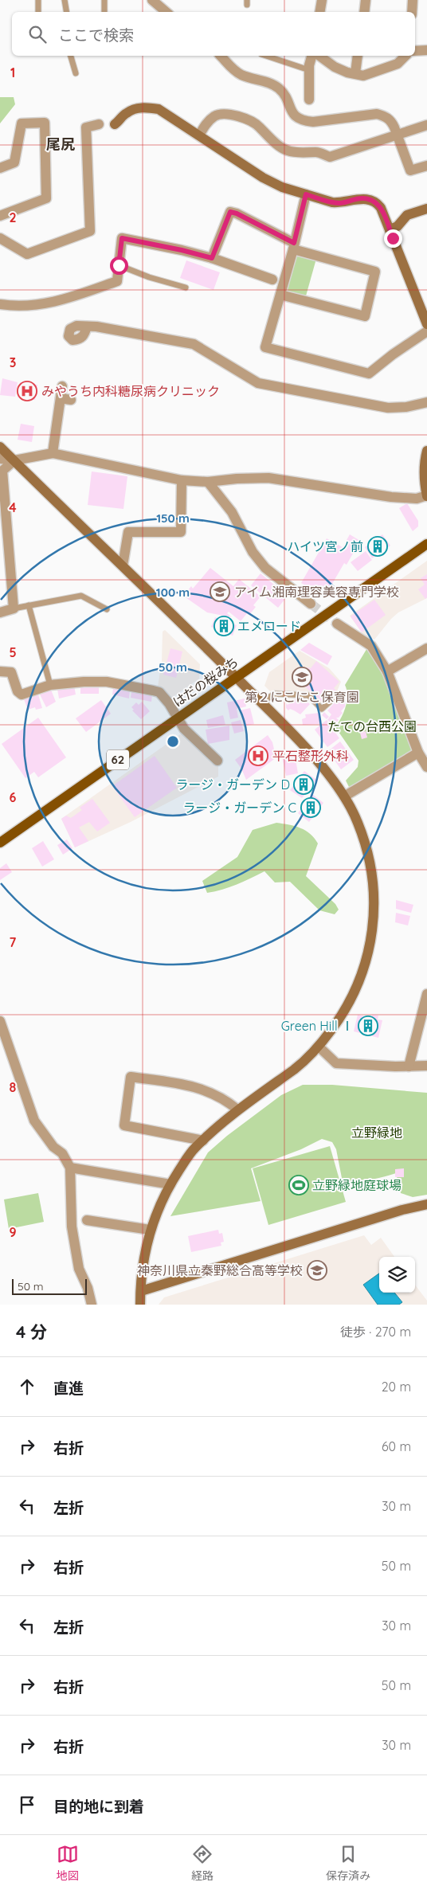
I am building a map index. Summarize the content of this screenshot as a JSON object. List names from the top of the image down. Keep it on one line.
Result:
{"streets":{"main road":["はだの桜みち","62"]},"districts":["尾尻"],"parks":["たての台西公園","立野緑地"],"places":{"hospital":["みやうち内科糖尿病クリニック","平石整形外科"],"building":["ハイツ宮ノ前","エメロード","ラージ・ガーデン D","ラージ・ガーデン C","Green Hill Ⅰ"],"school or university":["アイム湘南理容美容専門学校","第２にこにこ保育園","神奈川県立秦野総合高等学校"],"sports":["立野緑地庭球場"]},"scale_bar":"50 m","page":{"search":"ここで検索","scale":"50 m","heading":["4 分","徒歩 · 270 m"],"list":[["直進","20 m"],["右折","60 m"],["左折","30 m"],["右折","50 m"],["左折","30 m"],["右折","50 m"],["右折","30 m"],"目的地に到着"],"nav":["地図","経路","保存済み"]},"grid":{"rows":["1","2","3","4","5","6","7","8","9"]},"rings":["150 m","100 m","50 m"]}
